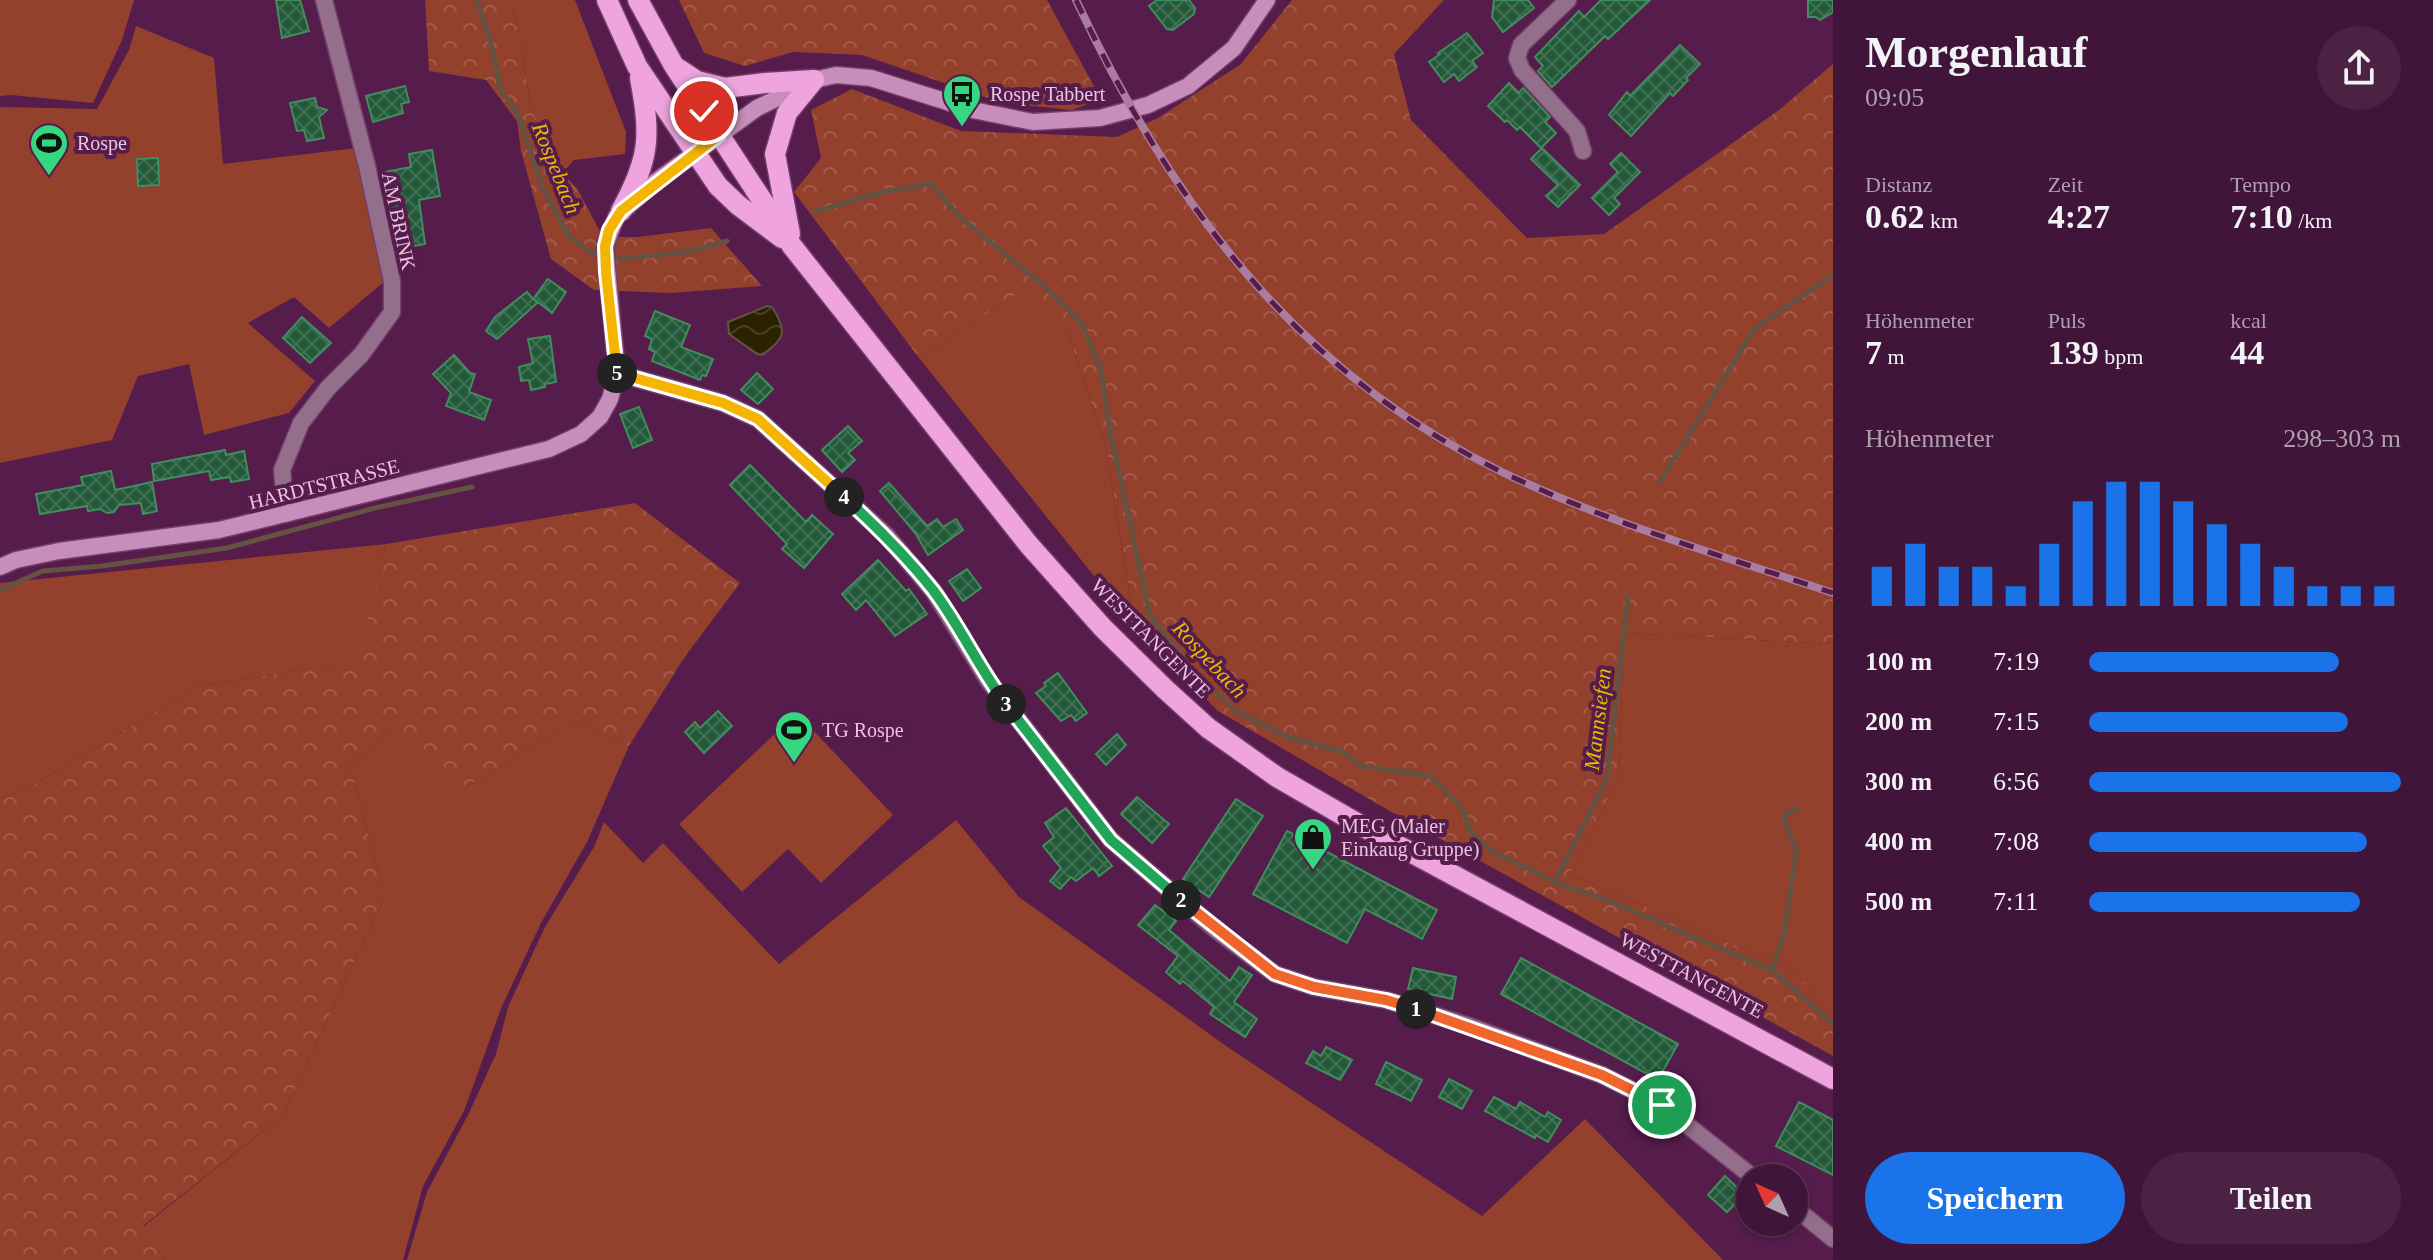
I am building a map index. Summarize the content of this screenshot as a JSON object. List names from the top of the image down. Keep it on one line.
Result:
{"streets":{"main road":["WESTTANGENTE"],"street":["AM BRINK","HARDTSTRASSE"]},"crossings":[["AM BRINK","HARDTSTRASSE"],["HARDTSTRASSE","WESTTANGENTE"]],"water":["Rospebach","Mannsiefen"],"places":{"bus stop":["Rospe Tabbert"],"sports":["Rospe","TG Rospe"],"shop":["MEG (Maler Einkaug Gruppe)"]},"north":"top left","page":{"heading":["Morgenlauf","09:05"],"stats":[["Distanz","0.62 km"],["Zeit","4:27"],["Tempo","7:10 /km"],["Höhenmeter","7 m"],["Puls","139 bpm"],["kcal","44"]],"pins":["5","4","3","2","1"],"chart":["Höhenmeter","298–303 m"],"list":[{"name":"100 m","note":"7:19"},{"name":"200 m","note":"7:15"},{"name":"300 m","note":"6:56"},{"name":"400 m","note":"7:08"},{"name":"500 m","note":"7:11"}],"buttons":["Speichern","Teilen"]}}
